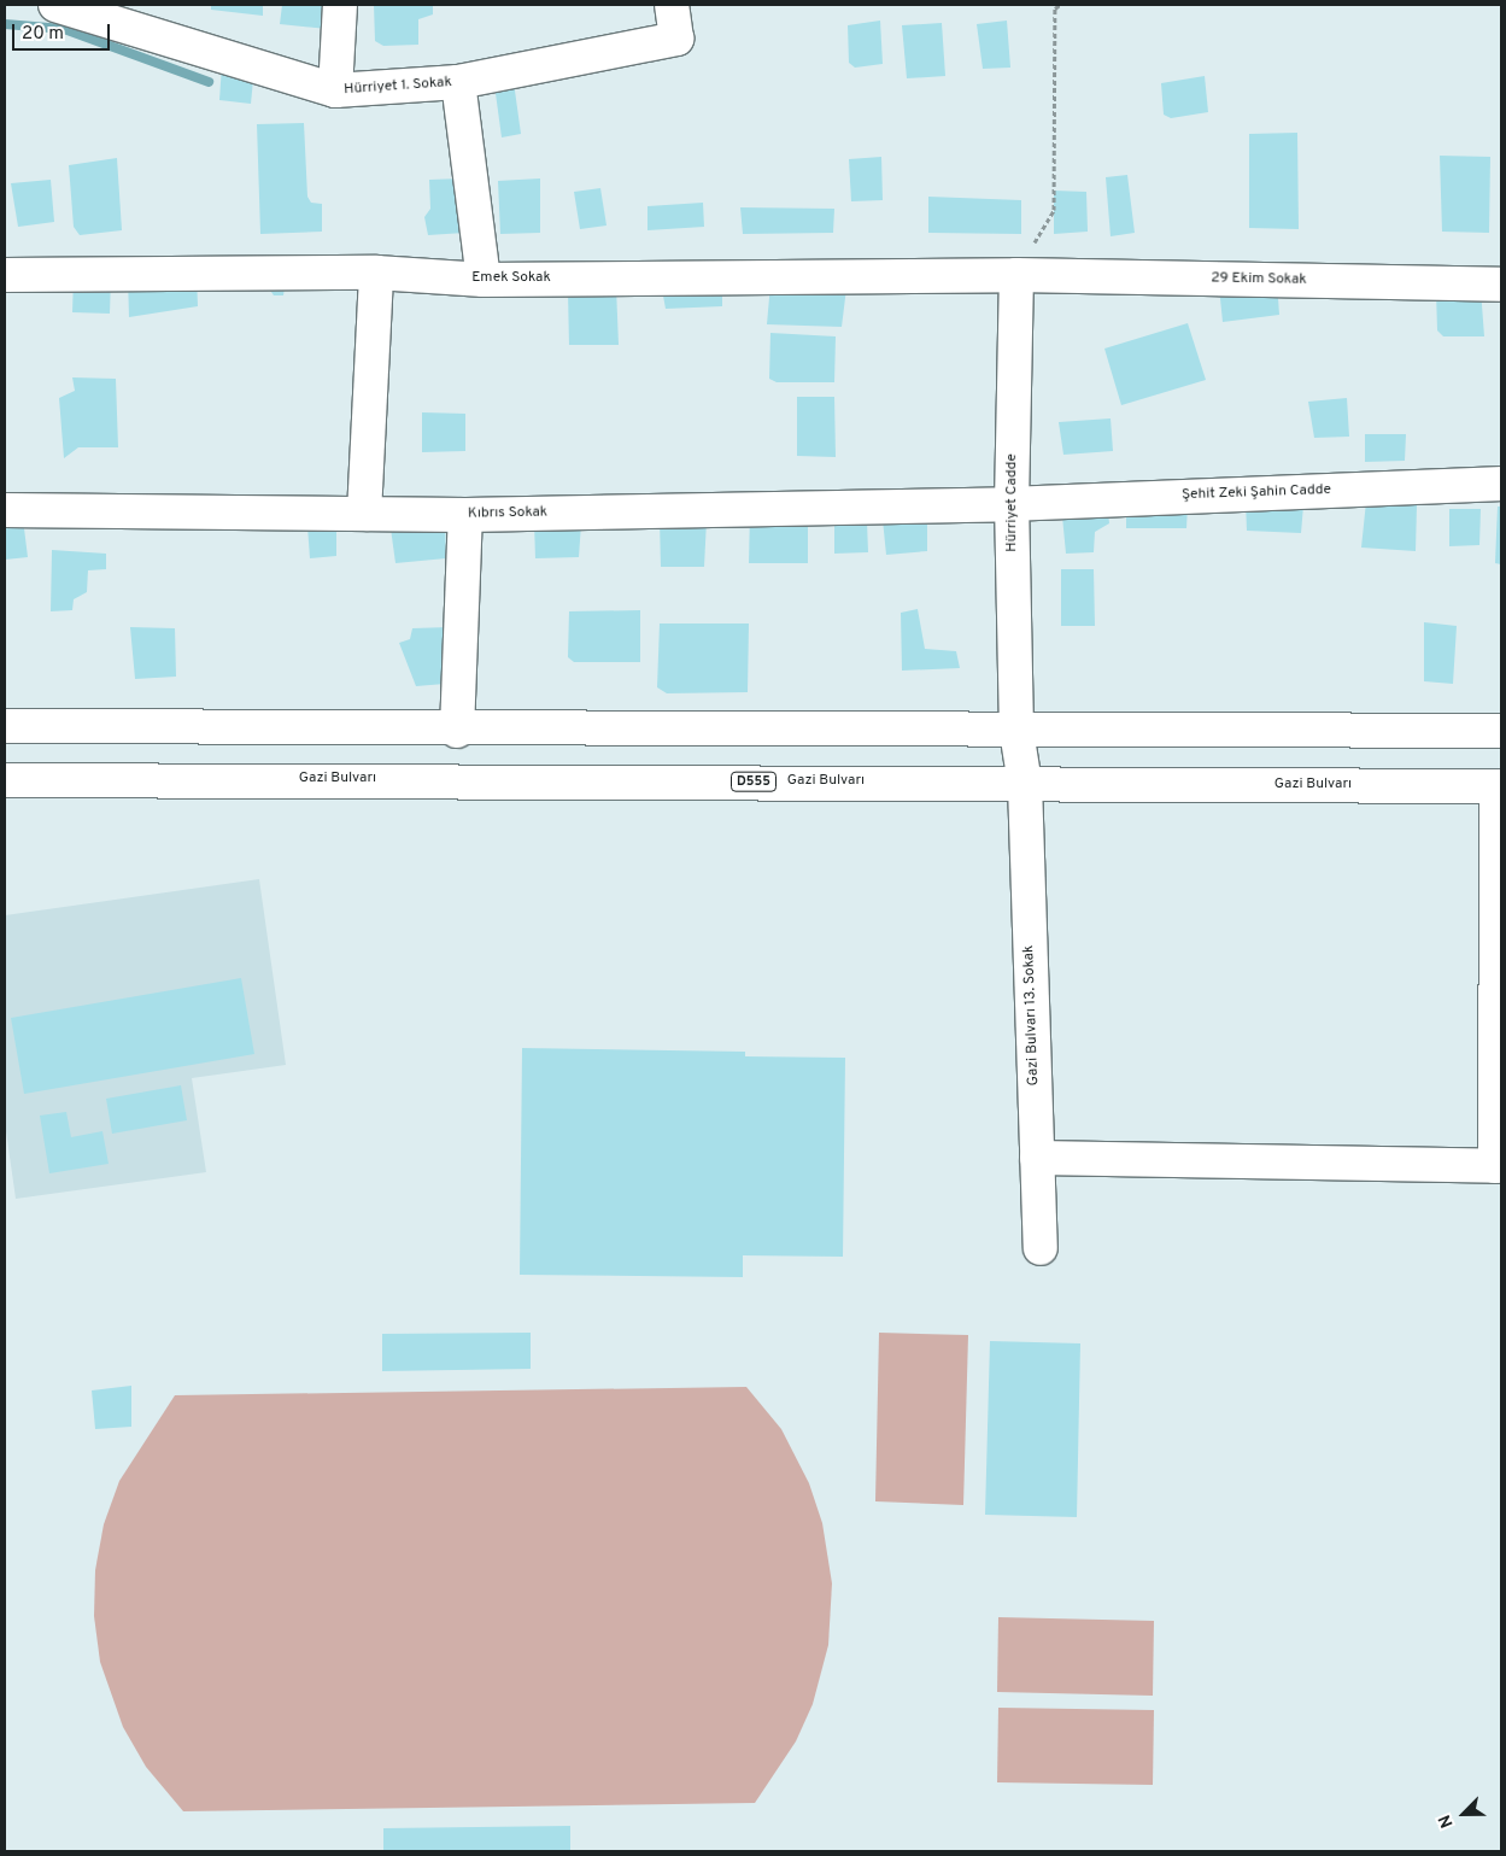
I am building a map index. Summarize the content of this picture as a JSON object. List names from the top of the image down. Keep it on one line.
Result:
{"streets":{"street":["Hürriyet 1. Sokak","Emek Sokak","29 Ekim Sokak","Şehit Zeki Şahin Cadde","Hürriyet Cadde","Kıbrıs Sokak","Gazi Bulvarı","D555","Gazi Bulvarı 13. Sokak"]},"crossings":[["Emek Sokak","29 Ekim Sokak"],["Emek Sokak","Hürriyet Cadde"],["29 Ekim Sokak","Hürriyet Cadde"],["Şehit Zeki Şahin Cadde","Hürriyet Cadde"],["Şehit Zeki Şahin Cadde","Kıbrıs Sokak"],["Hürriyet Cadde","Kıbrıs Sokak"],["Hürriyet Cadde","Gazi Bulvarı"],["Hürriyet Cadde","Gazi Bulvarı 13. Sokak"],["Gazi Bulvarı","Gazi Bulvarı 13. Sokak"]],"scale_bar":"20 m","north":"bottom left"}
